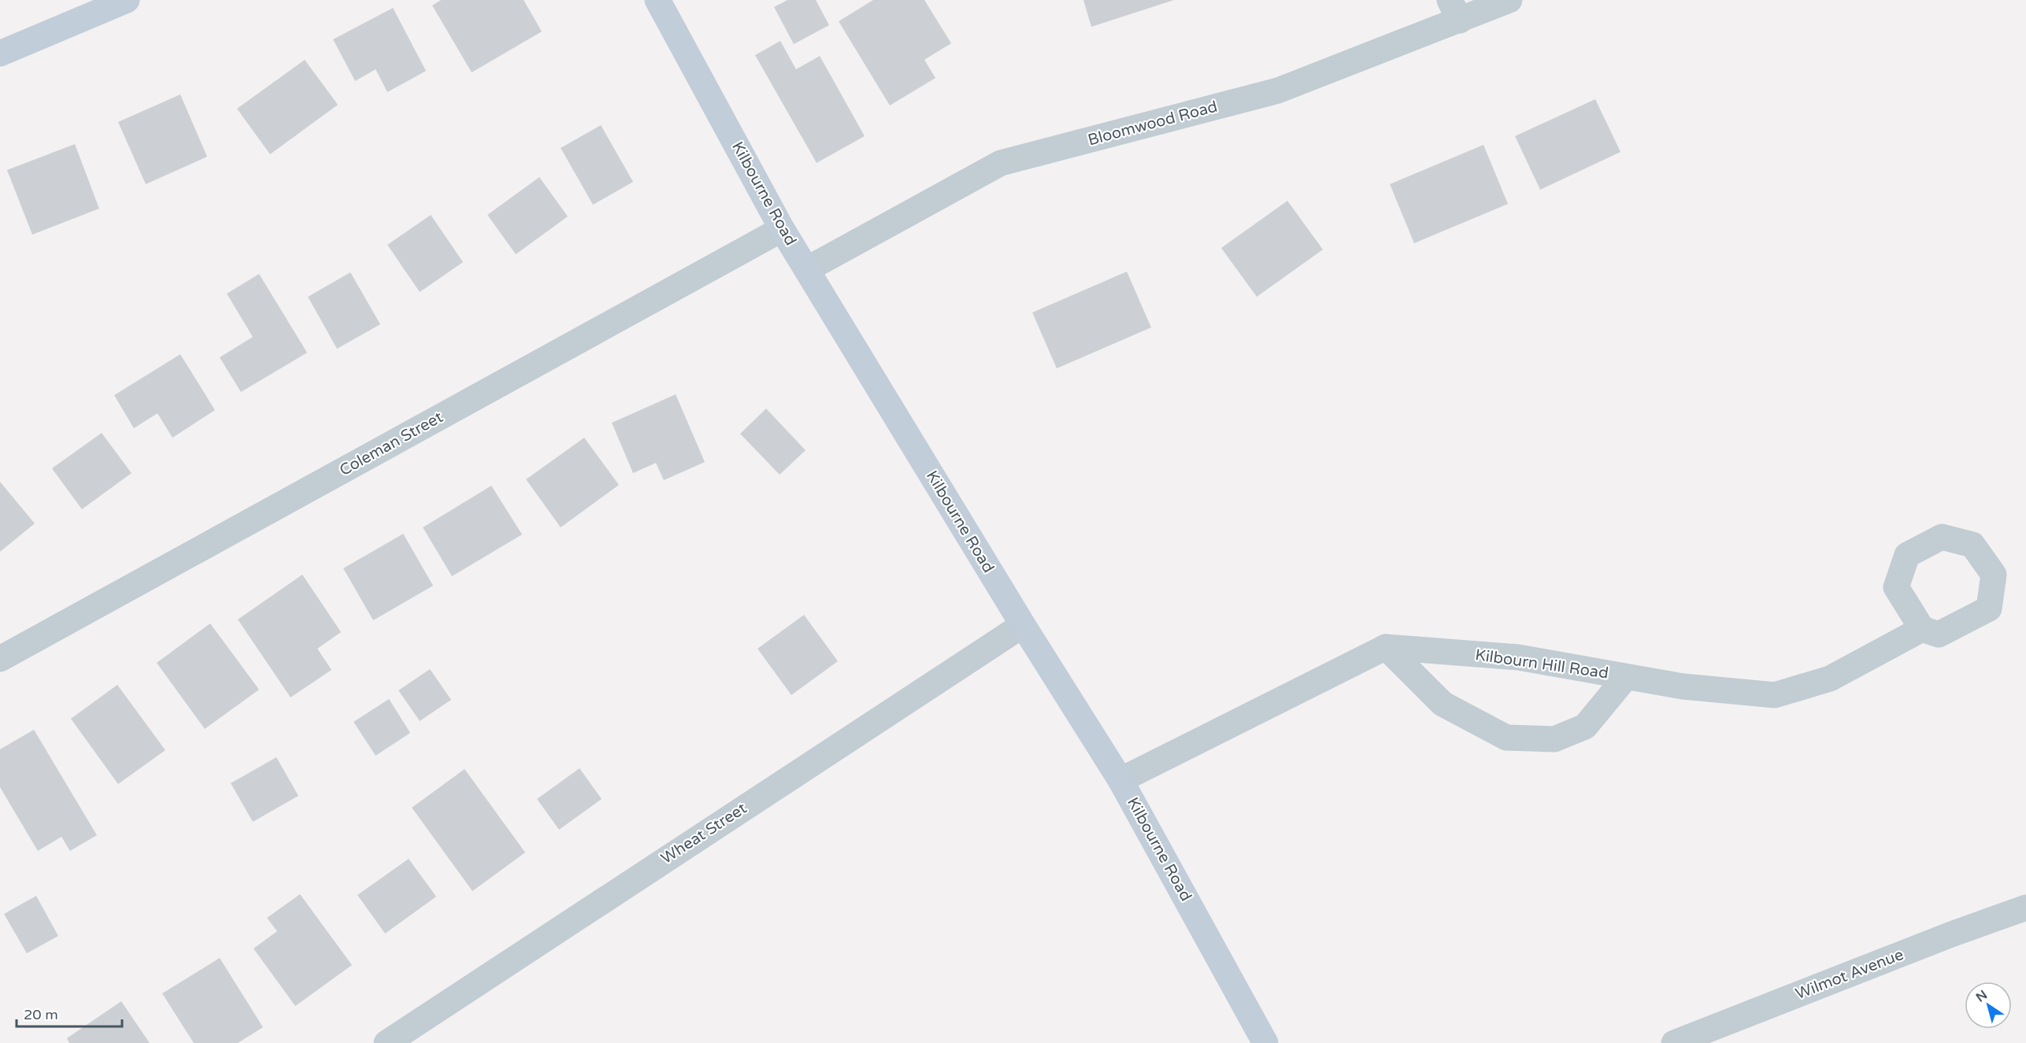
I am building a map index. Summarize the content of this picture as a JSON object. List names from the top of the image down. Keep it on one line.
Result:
{"streets":{"street":["Bloomwood Road","Kilbourne Road","Coleman Street","Kilbourn Hill Road","Wheat Street","Wilmot Avenue"]},"crossings":[["Bloomwood Road","Kilbourne Road"],["Kilbourne Road","Coleman Street"],["Kilbourne Road","Wheat Street"]],"scale_bar":"20 m","north":"top left"}
